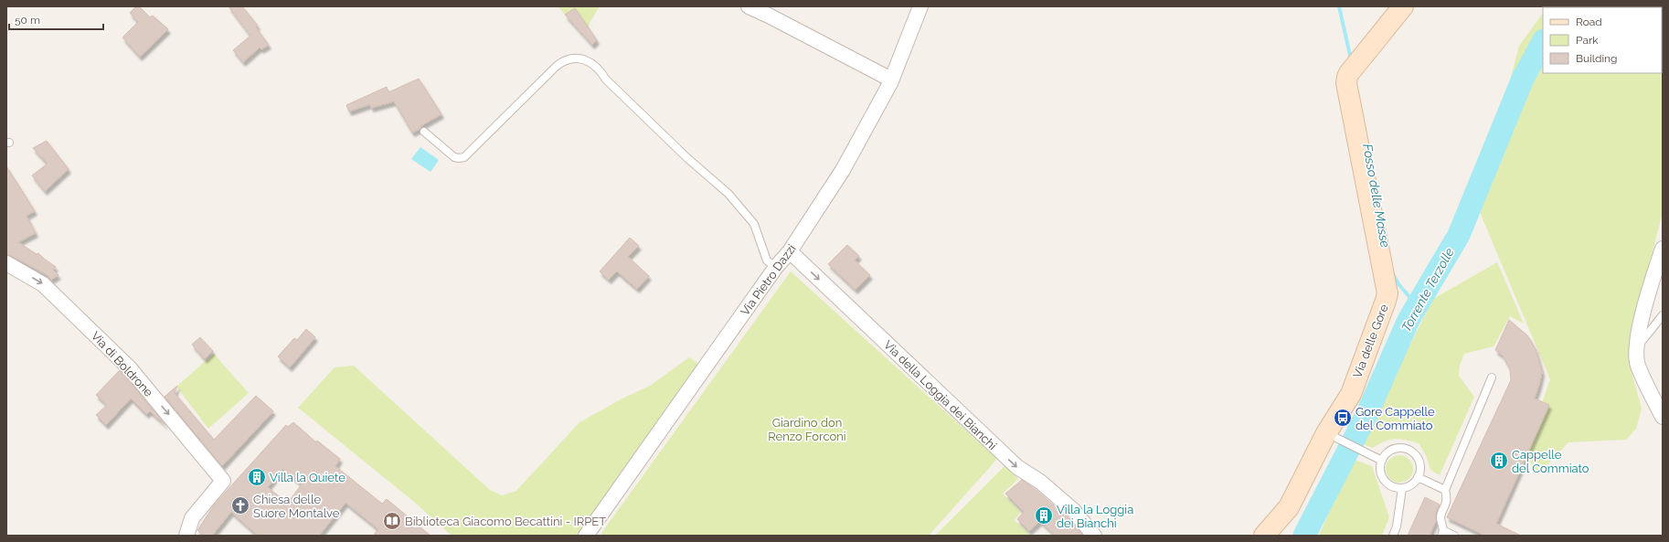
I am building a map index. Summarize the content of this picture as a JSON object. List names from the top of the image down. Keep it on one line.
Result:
{"streets":{"street":["Via Pietro Dazzi","Via delle Gore","Via di Boldrone","Via della Loggia dei Bianchi"]},"crossings":[["Via Pietro Dazzi","Via della Loggia dei Bianchi"]],"one_way":["Via di Boldrone","Via della Loggia dei Bianchi"],"water":["Fosso delle Masse","Torrente Terzolle"],"parks":["Giardino don Renzo Forconi"],"places":{"bus stop":["Gore Cappelle del Commiato"],"building":["Cappelle del Commiato","Villa la Quiete","Villa la Loggia dei Bianchi"],"church":["Chiesa delle Suore Montalve"],"library":["Biblioteca Giacomo Becattini - IRPET"]},"legend":["Road","Park","Building"],"scale_bar":"50 m"}
